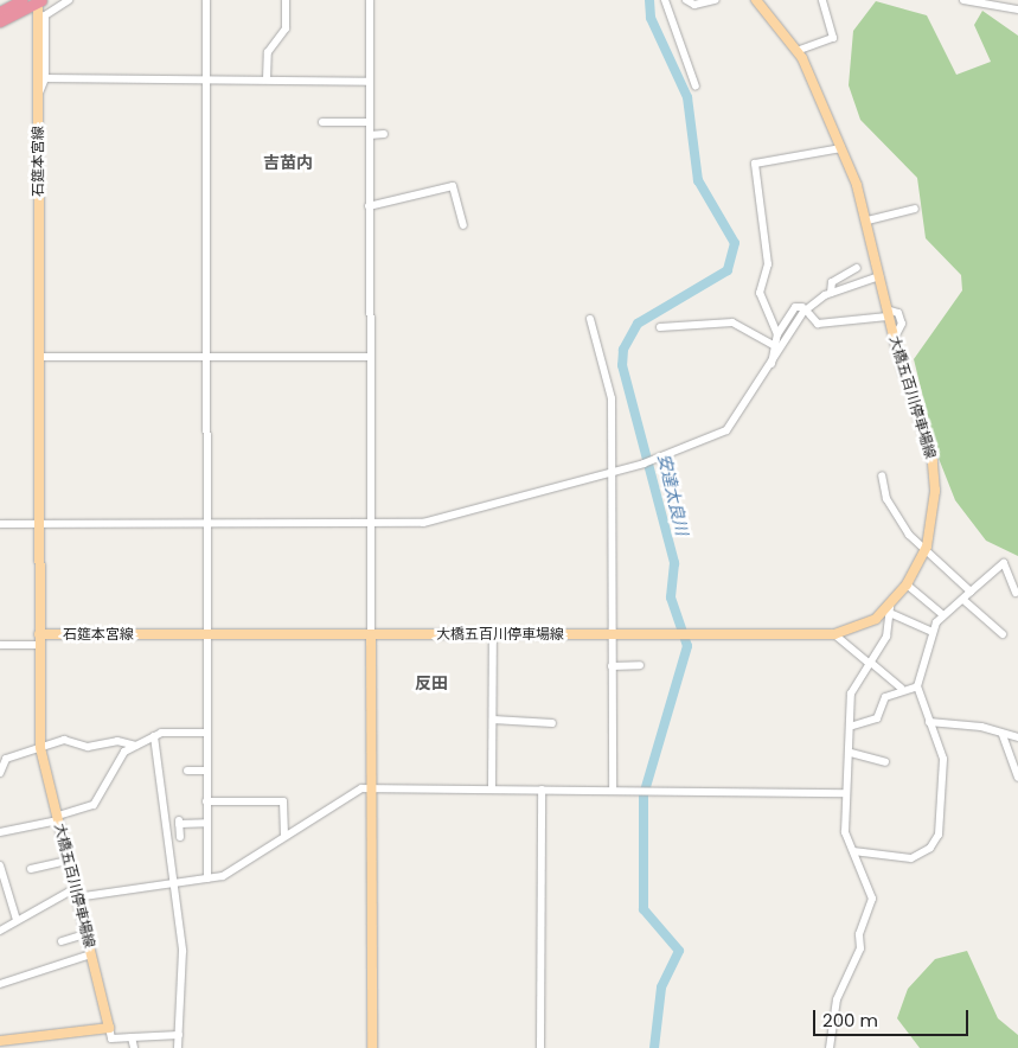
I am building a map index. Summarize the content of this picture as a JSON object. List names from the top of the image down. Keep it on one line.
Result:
{"streets":{"main road":["石筵本宮線","大橋五百川停車場線"]},"crossings":[["石筵本宮線","大橋五百川停車場線"]],"districts":["吉苗内","反田"],"water":["安達太良川"],"scale_bar":"200 m"}
